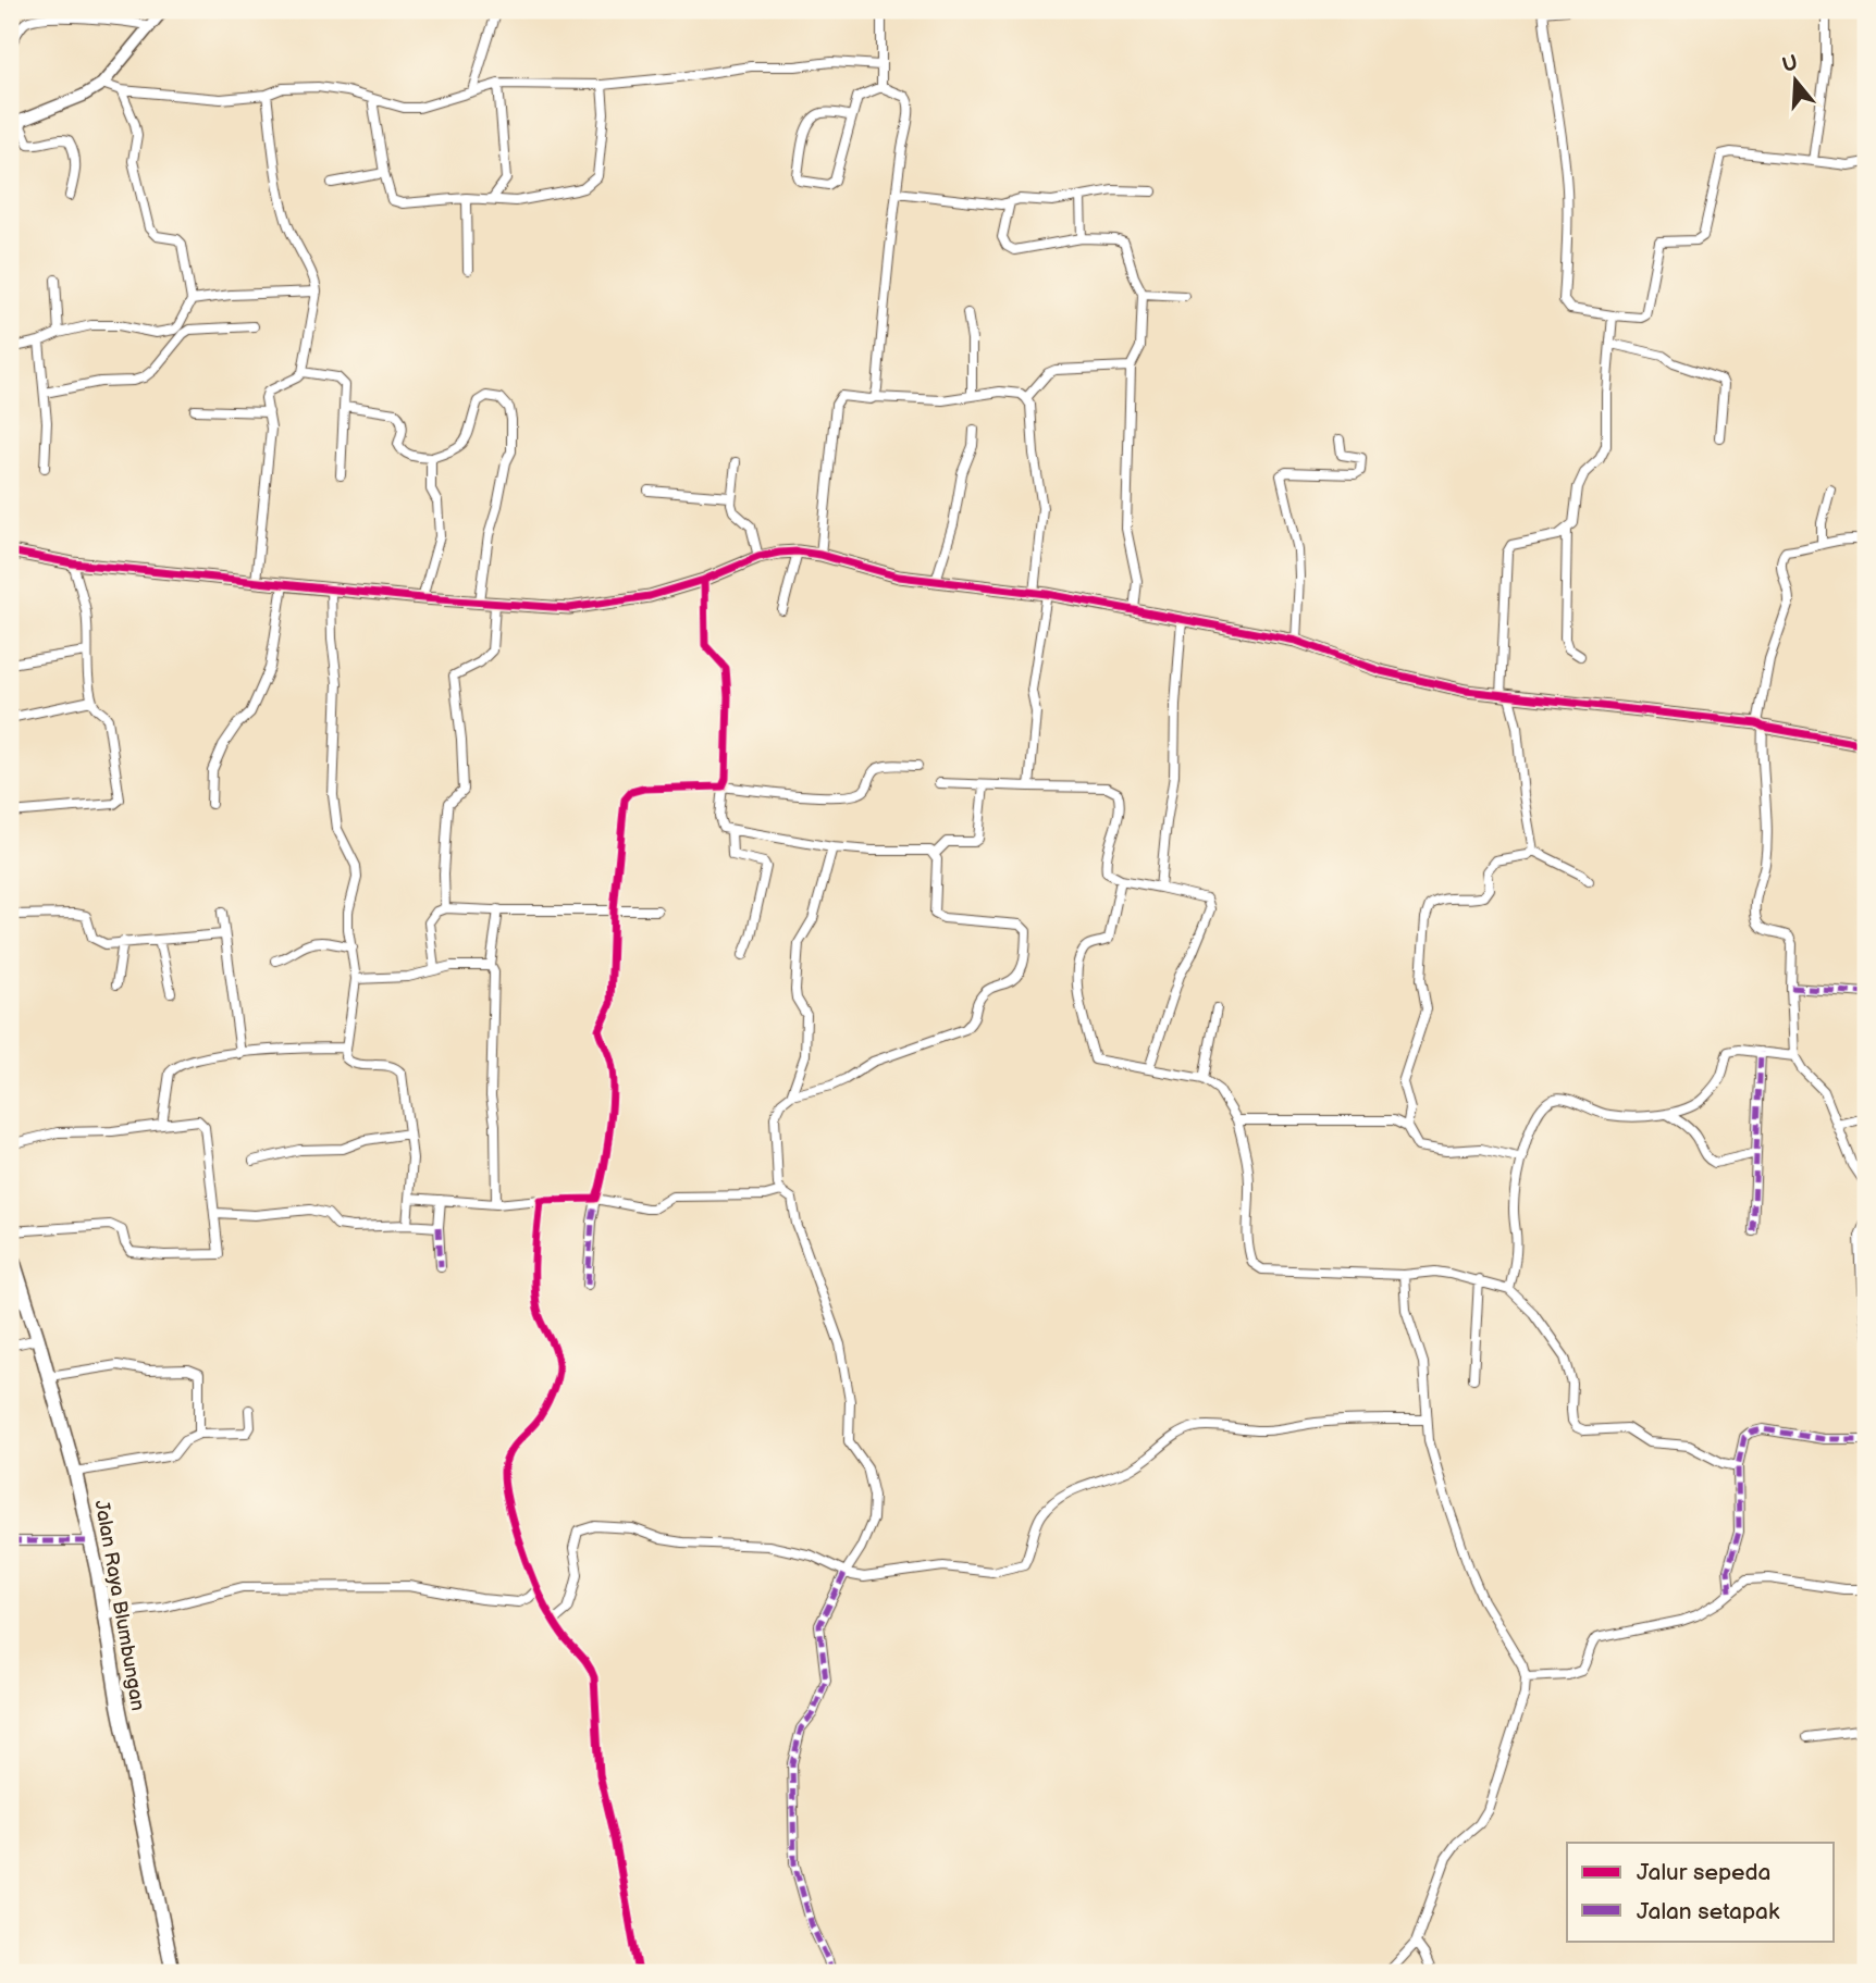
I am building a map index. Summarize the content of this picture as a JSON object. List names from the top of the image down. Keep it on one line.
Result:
{"streets":{"main road":["Jalan Raya Blumbungan"]},"legend":["Jalur sepeda","Jalan setapak"],"north":"top"}
